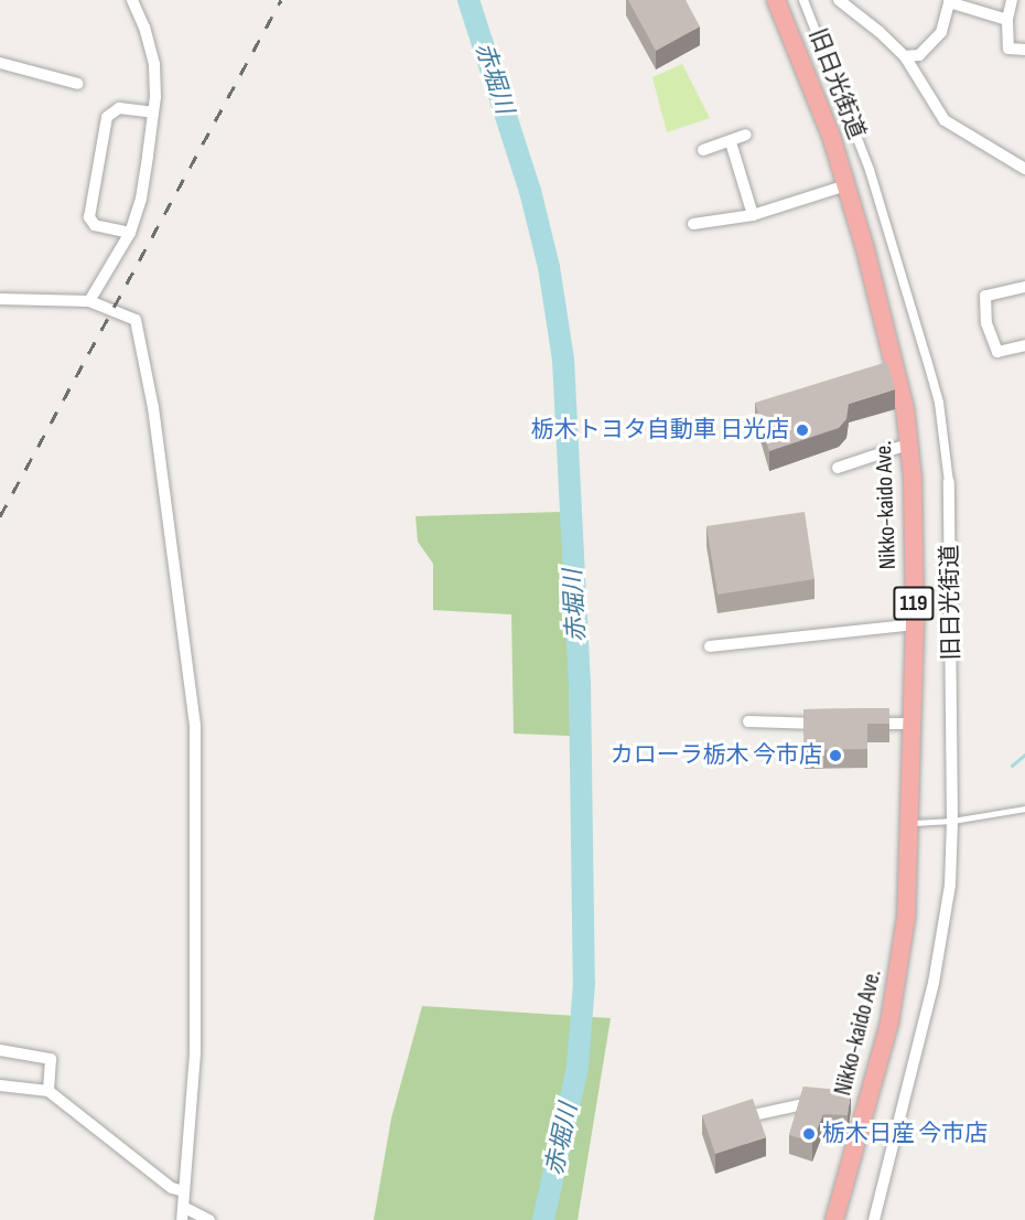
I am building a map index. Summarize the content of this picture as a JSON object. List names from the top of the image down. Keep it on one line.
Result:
{"streets":{"highway":["Nikko-kaido Ave.","119"],"street":["旧日光街道"]},"water":["赤堀川"],"places":["栃木トヨタ自動車 日光店","カローラ栃木 今市店","栃木日産 今市店"]}
